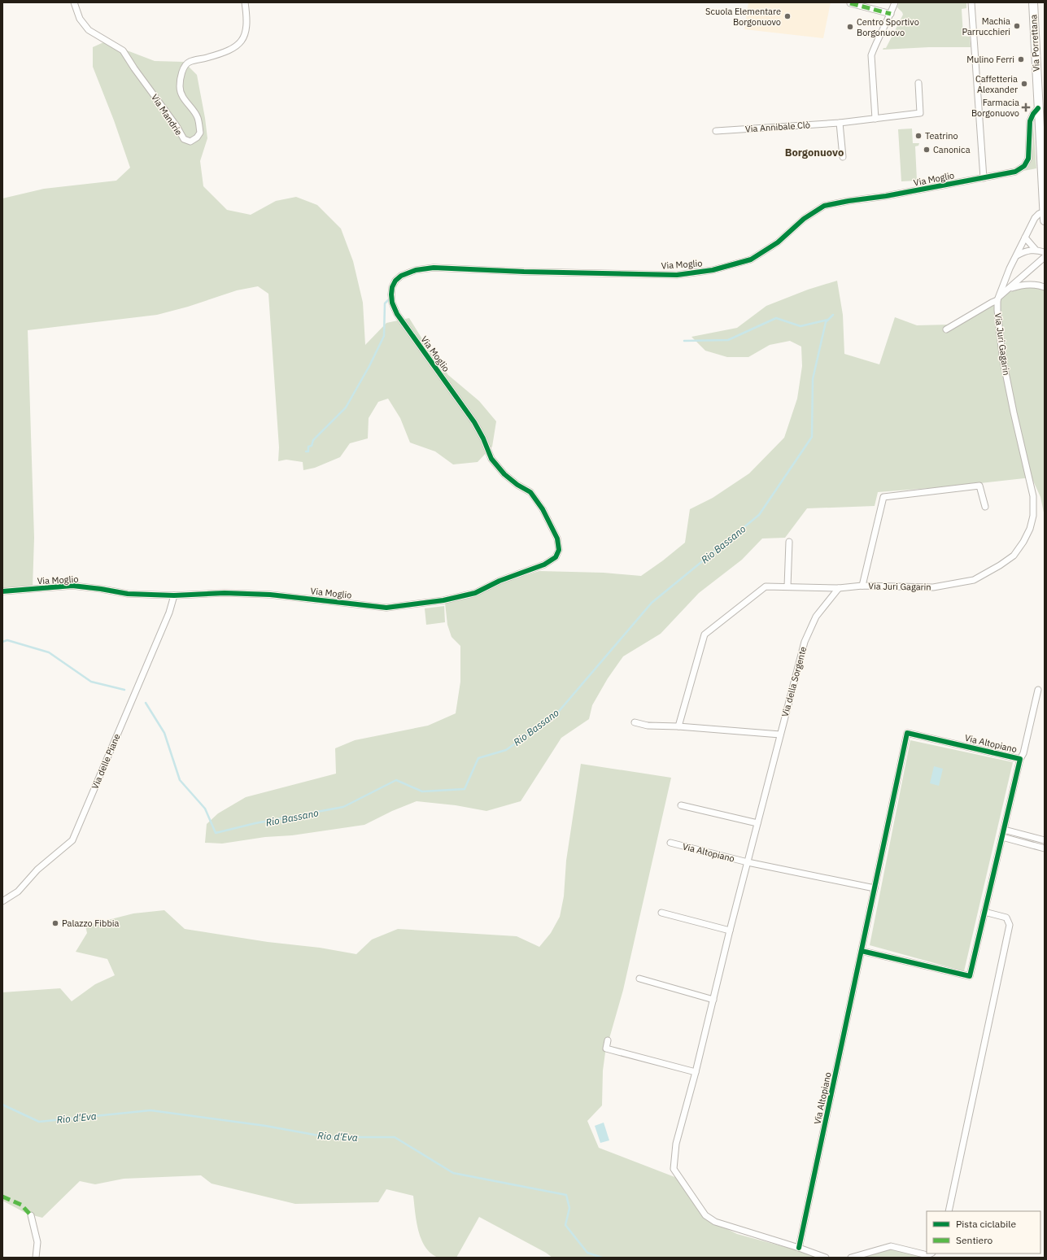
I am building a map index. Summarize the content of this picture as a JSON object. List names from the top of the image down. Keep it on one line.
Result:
{"streets":{"main road":["Via Porrettana"],"street":["Via Mandrie","Via Annibale Clò","Via Moglio","Via Juri Gagarin","Via della Sorgente","Via Altopiano","Via delle Piane"]},"crossings":[["Via Porrettana","Via Moglio"],["Via Porrettana","Via Juri Gagarin"],["Via Moglio","Via delle Piane"],["Via Juri Gagarin","Via della Sorgente"],["Via della Sorgente","Via Altopiano"]],"districts":["Borgonuovo"],"water":["Rio Bassano","Rio d'Eva"],"places":{"other":["Scuola Elementare Borgonuovo","Machia Parrucchieri","Centro Sportivo Borgonuovo","Mulino Ferri","Caffetteria Alexander","Teatrino","Canonica","Palazzo Fibbia"],"health":["Farmacia Borgonuovo"]},"legend":["Pista ciclabile","Sentiero"]}
